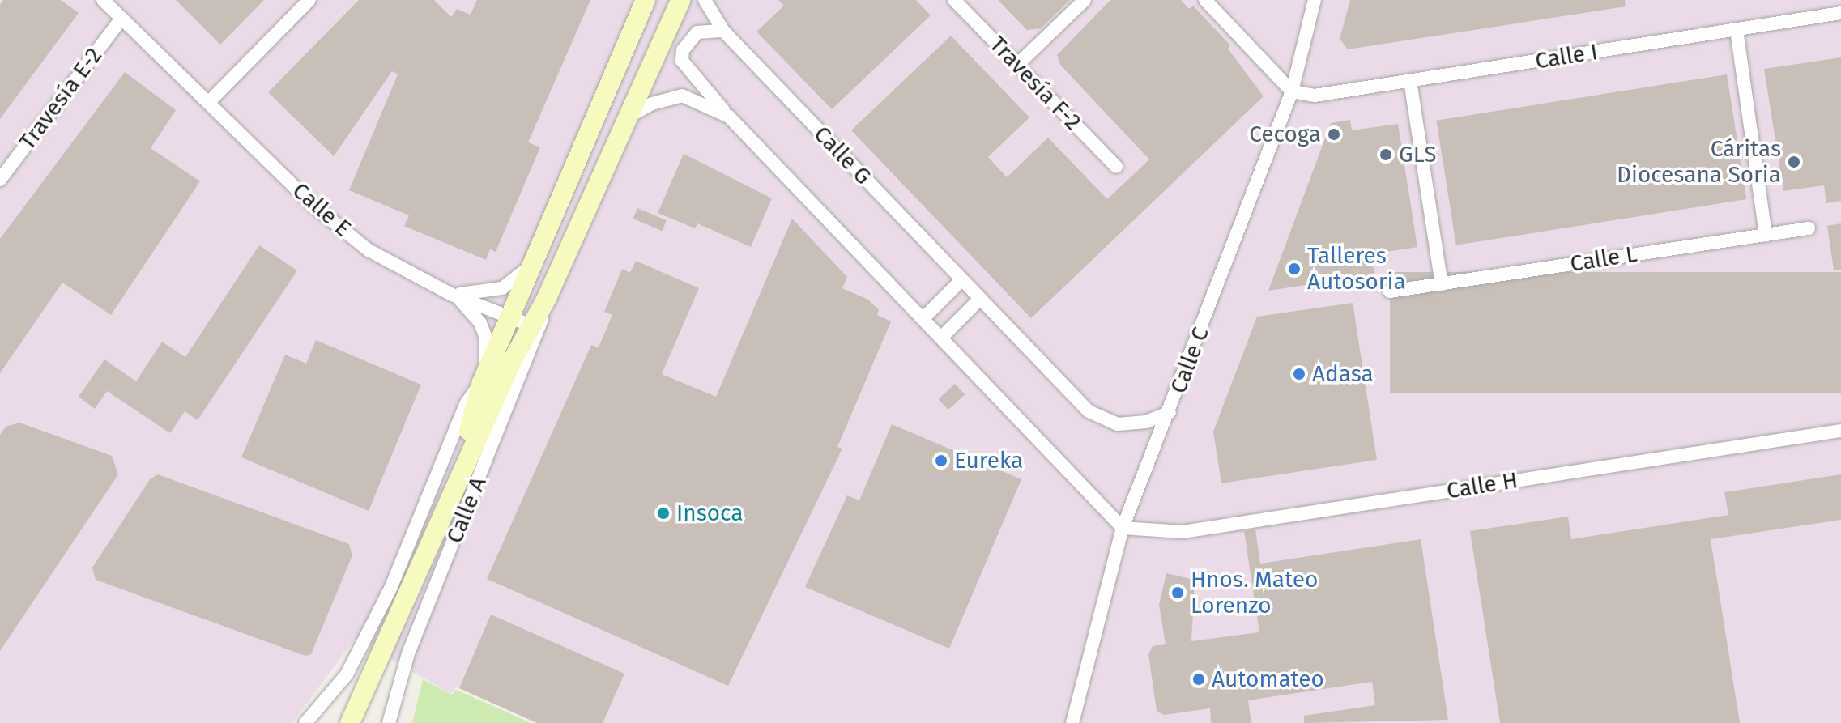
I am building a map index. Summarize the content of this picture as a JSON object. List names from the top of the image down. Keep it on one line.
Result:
{"streets":{"street":["Calle I","Travesía F-2","Travesía E-2","Calle G","Calle E","Calle L","Calle C","Calle H","Calle A"]},"crossings":[["Calle I","Calle C"],["Travesía E-2","Calle E"],["Calle G","Calle C"],["Calle E","Calle A"],["Calle C","Calle H"]],"places":["Cecoga","GLS","Cáritas Diocesana Soria","Talleres Autosoria","Adasa","Eureka","Insoca","Hnos. Mateo Lorenzo","Automateo"]}
